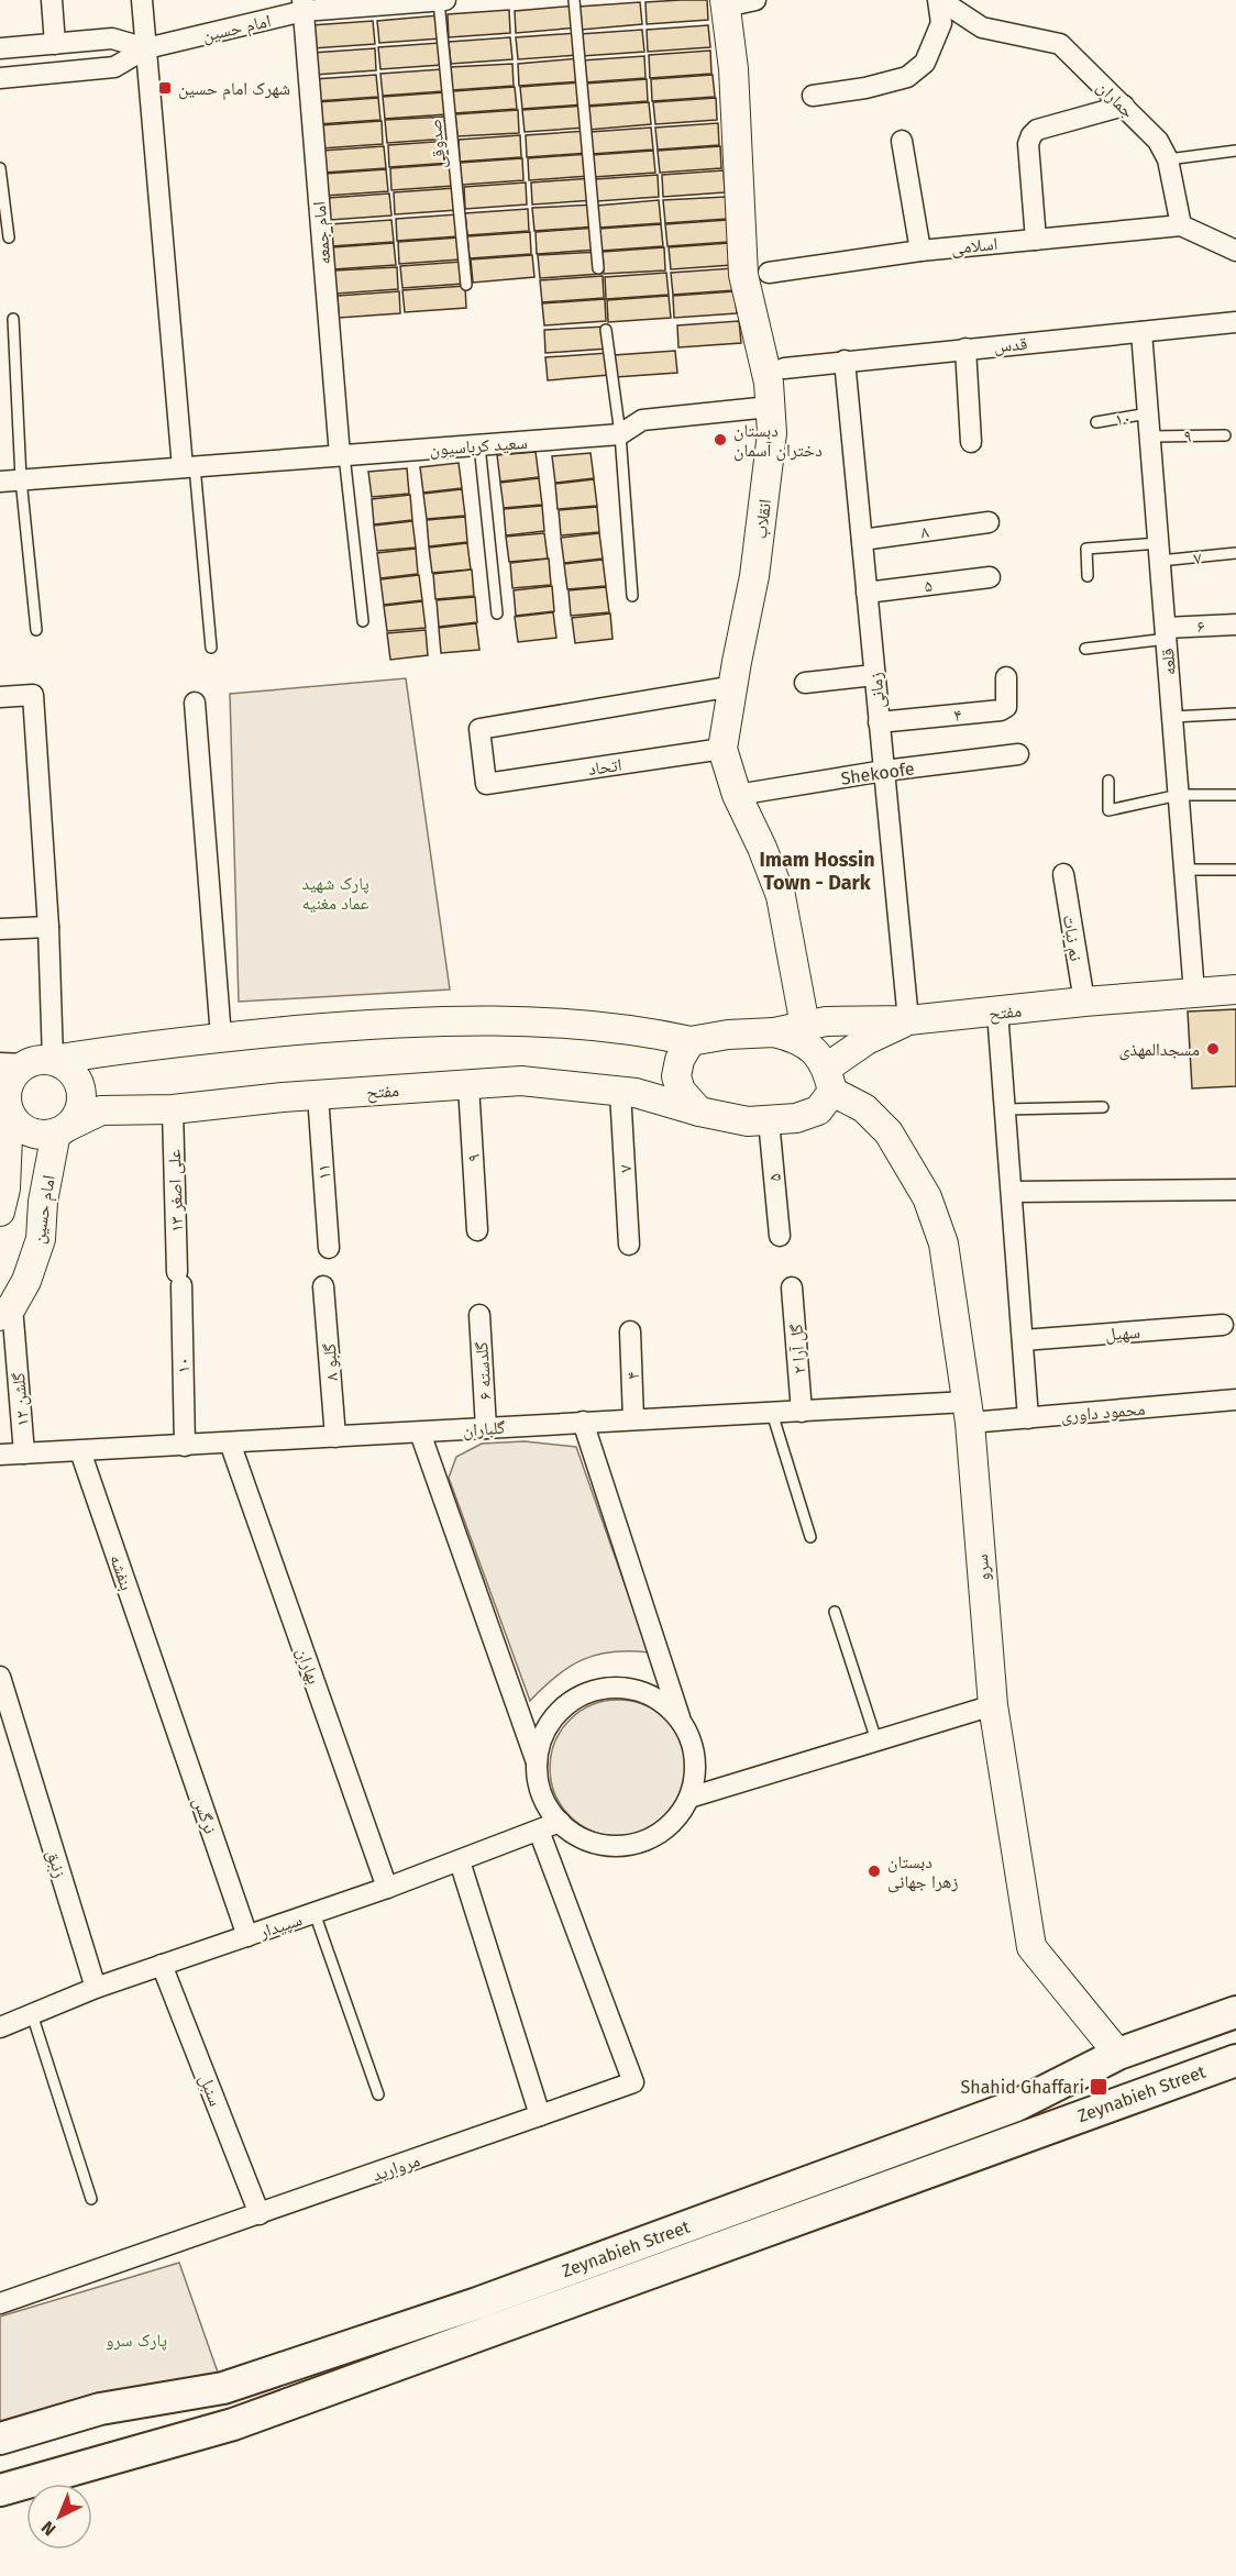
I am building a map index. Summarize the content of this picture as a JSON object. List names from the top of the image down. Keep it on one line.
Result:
{"streets":{"main road":["Zeynabieh Street"],"street":["امام حسین","جماران","امام جمعه","اسلامی","قدس","۱۰","۹","سعید کرباسیون","انقلاب","۸","۷","۵","۶","قلعه","زمانی","۴","اتحاد","Shekoofe","نم نبات","مفتح","۱۱","علی اصغر ۱۳","سهیل","گل آرا ۲","گلبو ۸","گلدسته ۶","گلشن ۱۲","محمود داوری","گلباران","سرو","بنفشه","بهاران","نرگس","زنبق","سپیدار","سنبل","مروارید"],"lane":["صدوقی"]},"crossings":[["امام حسین","صدوقی"],["امام حسین","امام جمعه"],["امام حسین","مفتح"],["امام حسین","گلشن ۱۲"],["جماران","اسلامی"],["امام جمعه","سعید کرباسیون"],["قدس","قلعه"],["قدس","زمانی"],["۱۰","قلعه"],["۱۰","علی اصغر ۱۳"],["۱۰","گلباران"],["۹","قلعه"],["۹","مفتح"],["سعید کرباسیون","انقلاب"],["انقلاب","اتحاد"],["انقلاب","Shekoofe"],["انقلاب","مفتح"],["۸","زمانی"],["۷","قلعه"],["۷","مفتح"],["۵","زمانی"],["۵","مفتح"],["۵","سرو"],["۶","قلعه"],["قلعه","مفتح"],["زمانی","۴"],["زمانی","Shekoofe"],["زمانی","مفتح"],["۴","گلباران"],["نم نبات","مفتح"],["مفتح","۱۱"],["مفتح","علی اصغر ۱۳"],["مفتح","سرو"],["گل آرا ۲","گلباران"],["گلبو ۸","گلباران"],["گلدسته ۶","گلباران"],["گلشن ۱۲","گلباران"],["محمود داوری","گلباران"],["محمود داوری","سرو"],["گلباران","سرو"],["گلباران","بنفشه"],["گلباران","بهاران"],["سرو","Zeynabieh Street"],["بنفشه","نرگس"],["بهاران","سپیدار"],["نرگس","سپیدار"],["زنبق","سپیدار"],["سپیدار","سنبل"],["سپیدار","مروارید"],["سنبل","مروارید"]],"districts":["Imam Hossin Town - Dark"],"parks":["پارک شهید عماد مغنیه","پارک سرو"],"places":{"transit":["شهرک امام حسین","Shahid Ghaffari"],"other":["دبستان دختران آسمان","مسجدالمهذی","دبستان زهرا جهانی"]},"north":"bottom left"}
